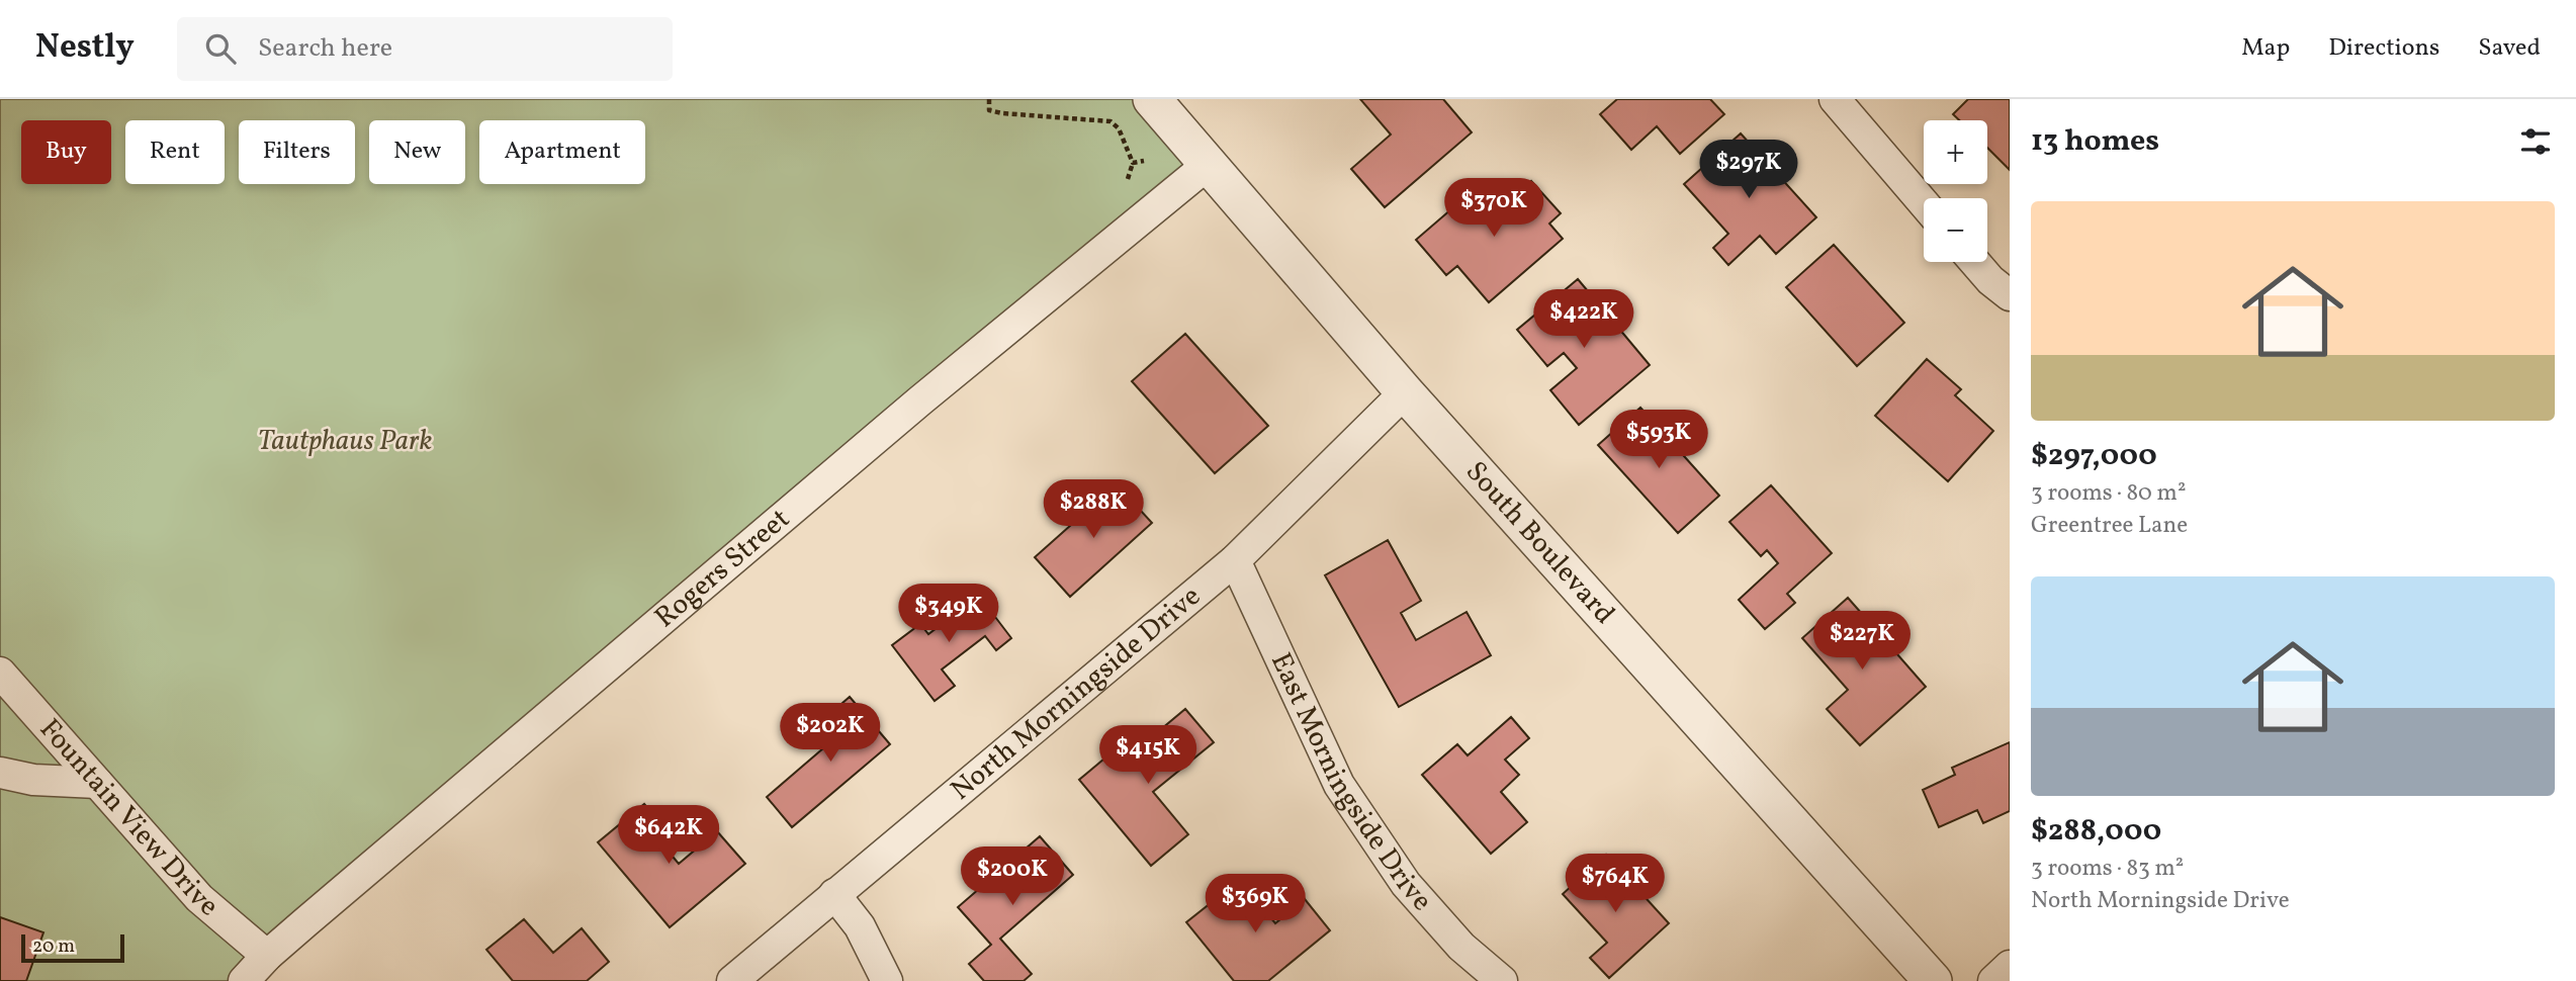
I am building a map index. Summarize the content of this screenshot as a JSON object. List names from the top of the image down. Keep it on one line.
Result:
{"streets":{"street":["South Boulevard","Rogers Street","North Morningside Drive","East Morningside Drive","Fountain View Drive"]},"crossings":[["South Boulevard","Rogers Street"],["South Boulevard","North Morningside Drive"],["Rogers Street","Fountain View Drive"],["North Morningside Drive","East Morningside Drive"]],"parks":["Tautphaus Park"],"scale_bar":"20 m","page":{"header":"Nestly","search":"Search here","nav":["Map","Directions","Saved"],"heading":"13 homes","map_buttons":["+","−"],"chip":["Buy","Rent","Filters","New","Apartment"],"price":["$297K","$370K","$422K","$593K","$288K","$349K","$227K","$202K","$415K","$642K","$200K","$764K","$369K"],"list":[{"name":"$297,000","note":"3 rooms · 80 m² · Greentree Lane"},{"name":"$288,000","note":"3 rooms · 83 m² · North Morningside Drive"}],"scale":"20 m"}}
